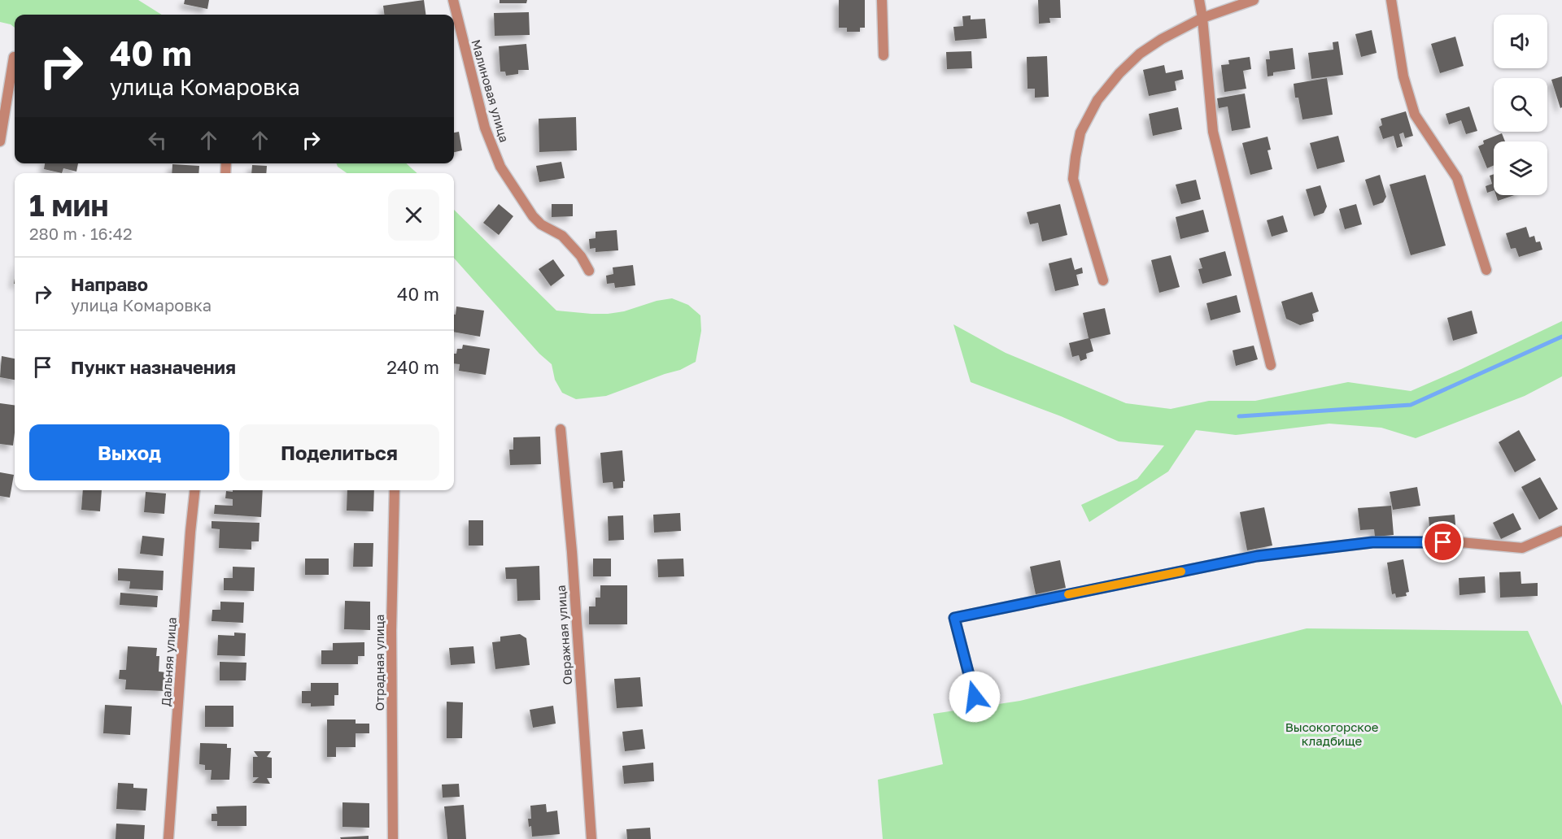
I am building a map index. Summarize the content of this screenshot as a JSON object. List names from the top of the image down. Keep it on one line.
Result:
{"streets":{"street":["Малиновая улица","Овражная улица","Дальняя улица","Отрадная улица"]},"parks":["Высокогорское кладбище"],"page":{"turn":["40 m","улица Комаровка"],"heading":["1 мин","280 m · 16:42"],"list":[{"name":"Направо","note":"улица Комаровка","value":"40 m"},{"name":"Пункт назначения","value":"240 m"}],"buttons":["Выход","Поделиться"]}}
